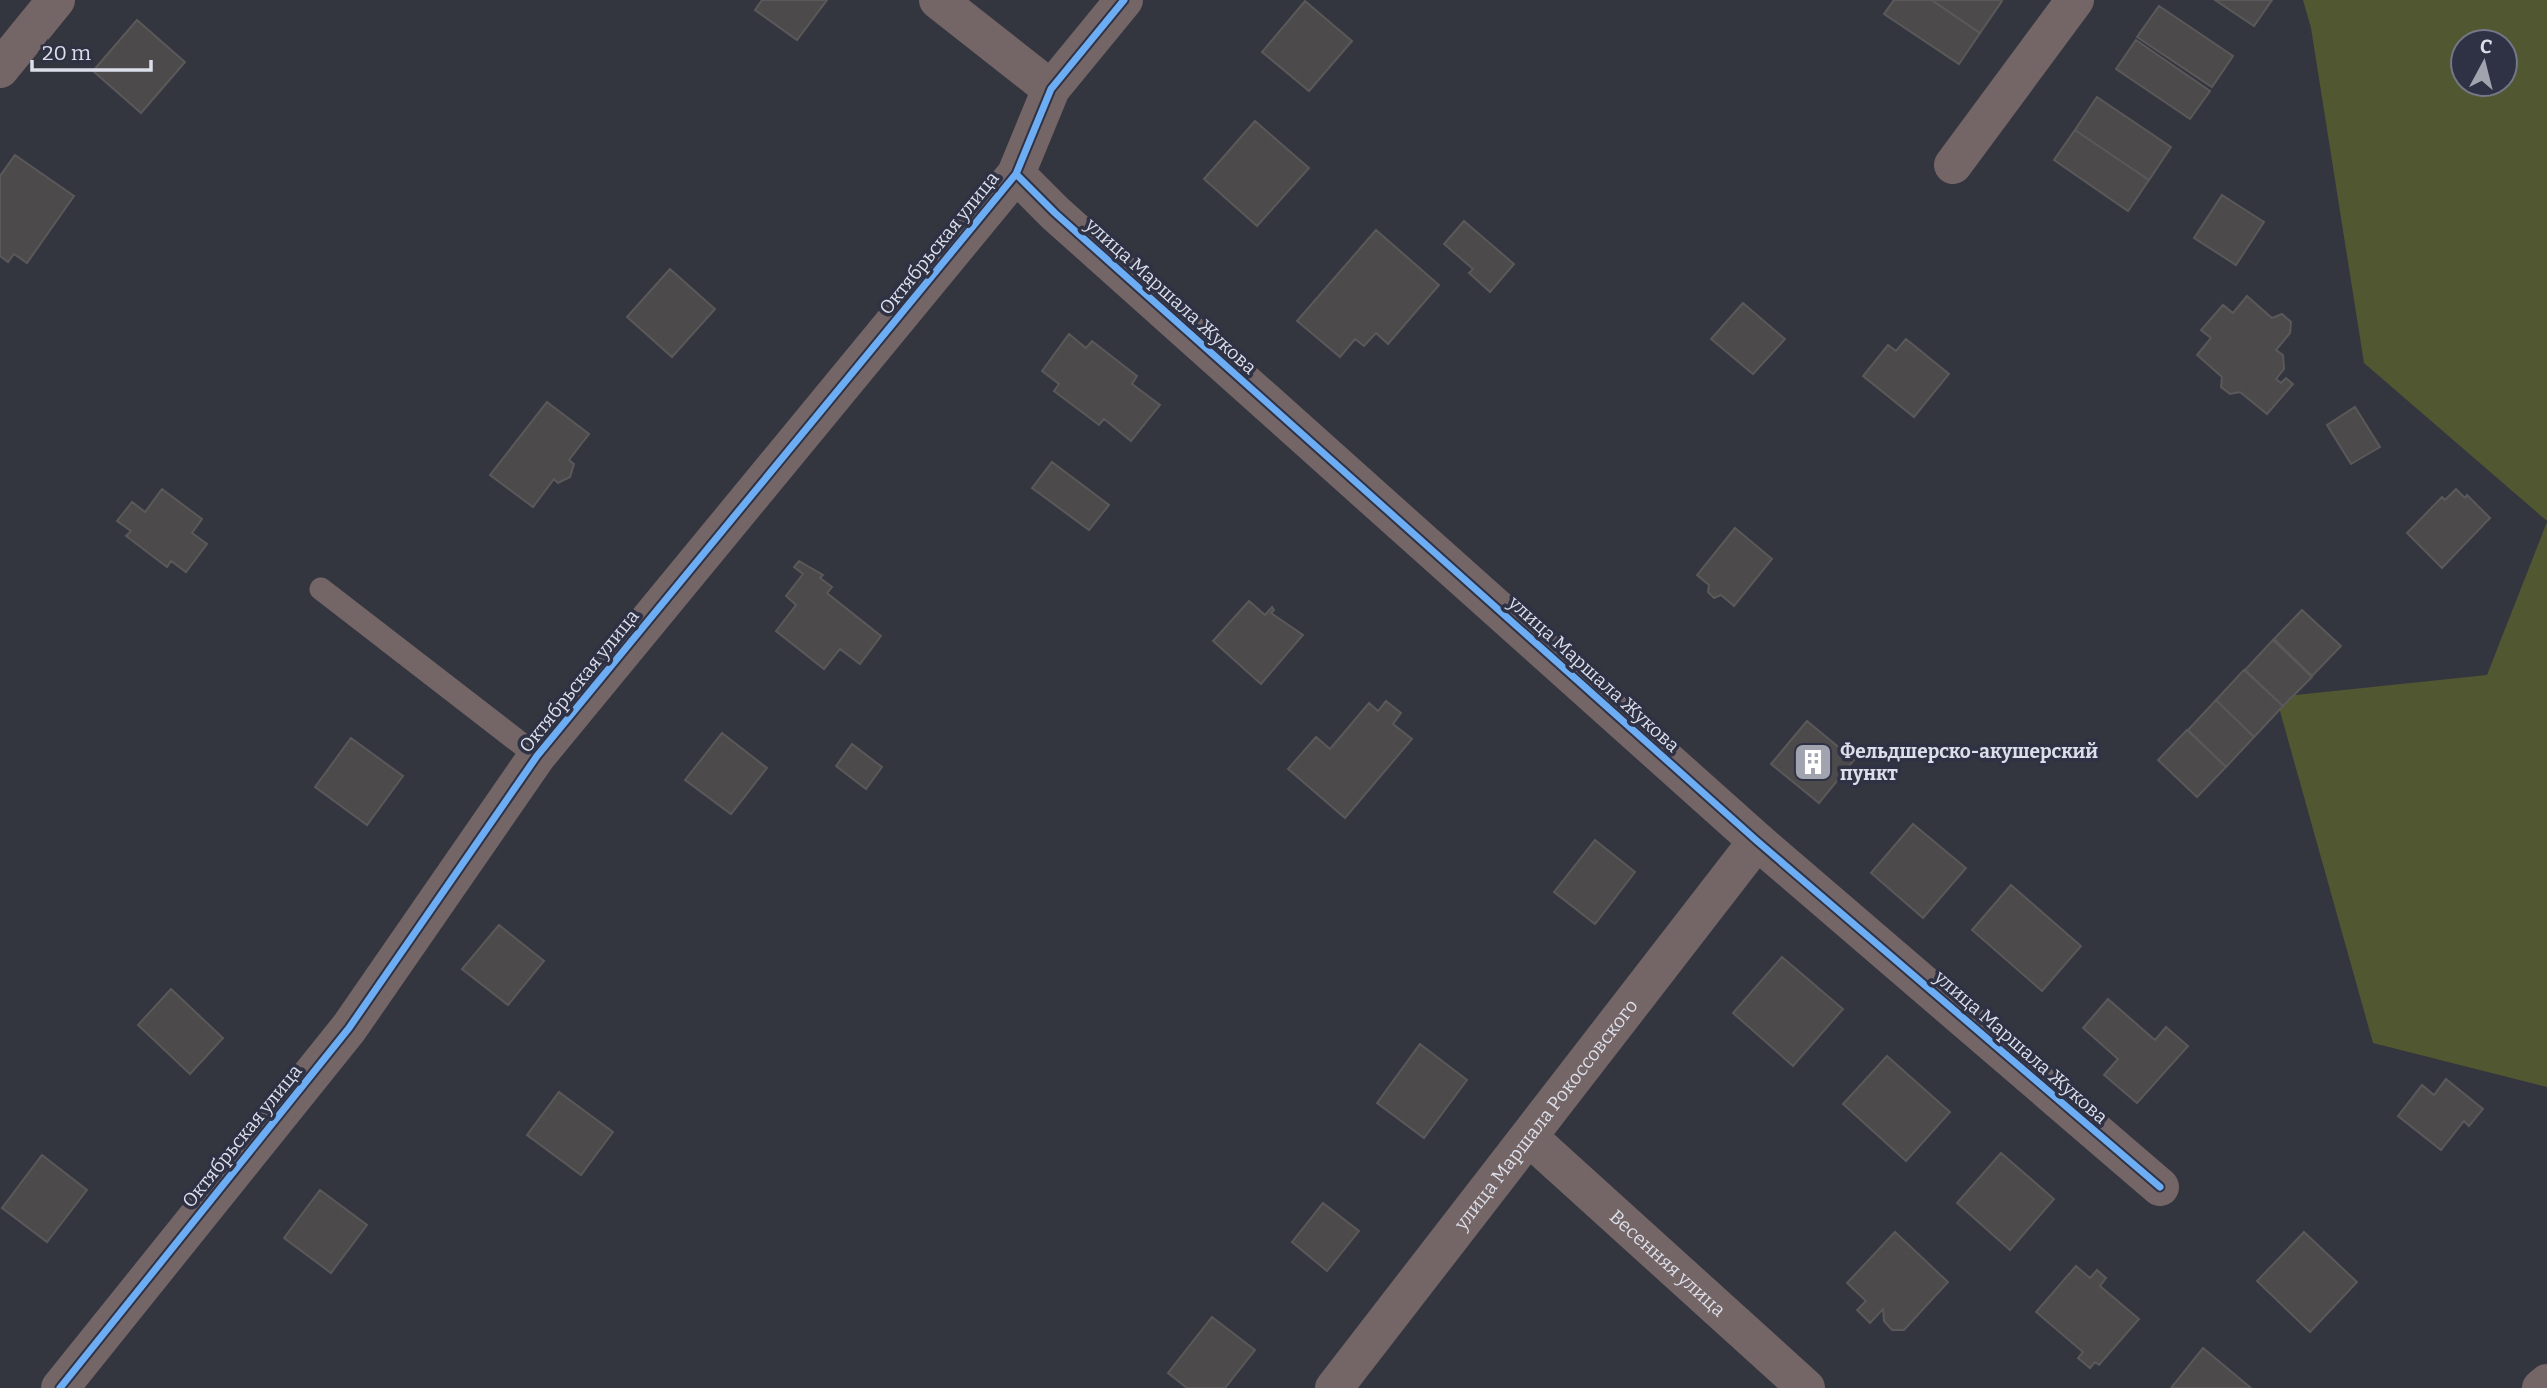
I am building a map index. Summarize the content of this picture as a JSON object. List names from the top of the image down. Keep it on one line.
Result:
{"streets":{"street":["Октябрьская улица","улица Маршала Жукова","улица Маршала Рокоссовского","Весенняя улица"]},"crossings":[["Октябрьская улица","улица Маршала Жукова"],["улица Маршала Жукова","улица Маршала Рокоссовского"],["улица Маршала Рокоссовского","Весенняя улица"]],"places":{"building":["Фельдшерско-акушерский пункт"]},"scale_bar":"20 m","north":"top"}
